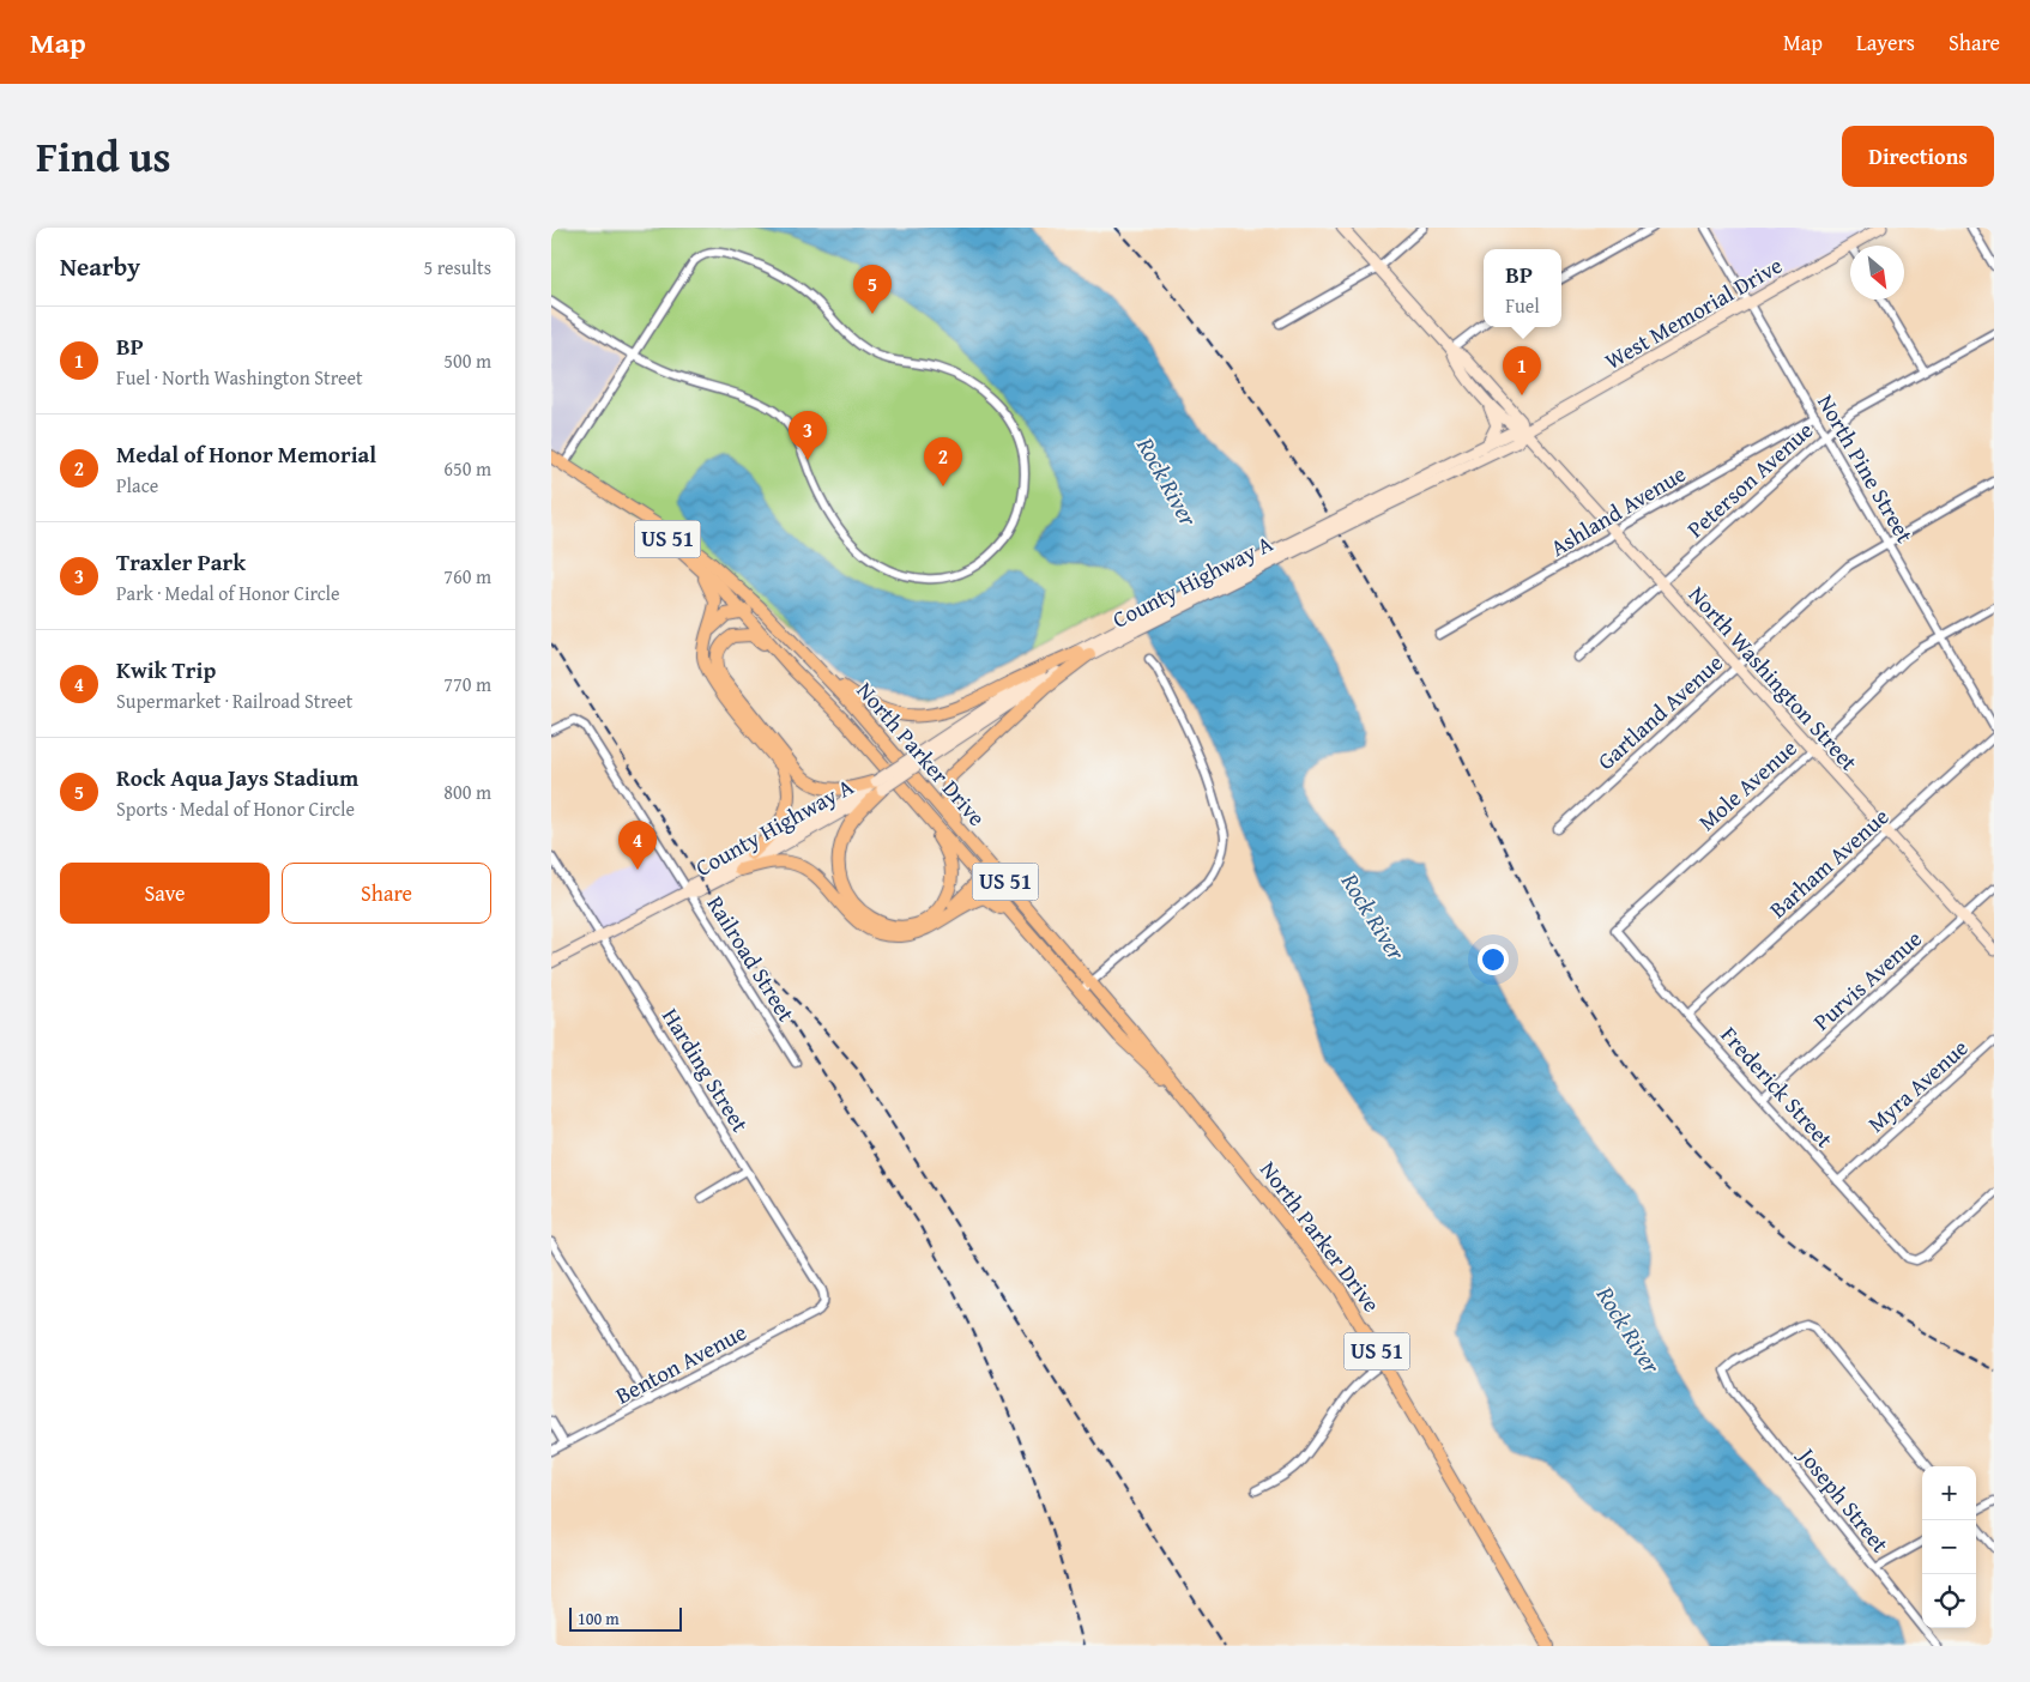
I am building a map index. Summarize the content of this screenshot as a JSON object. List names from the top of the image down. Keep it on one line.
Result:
{"streets":{"main road":["West Memorial Drive","US 51","County Highway A","North Washington Street","North Parker Drive"],"street":["North Pine Street","Peterson Avenue","Ashland Avenue","Gartland Avenue","Mole Avenue","Barham Avenue","Railroad Street","Purvis Avenue","Harding Street","Myra Avenue","Frederick Street","Benton Avenue","Joseph Street"]},"crossings":[["West Memorial Drive","North Pine Street"],["West Memorial Drive","County Highway A"],["West Memorial Drive","North Washington Street"],["North Pine Street","Peterson Avenue"],["North Pine Street","Ashland Avenue"],["North Pine Street","Gartland Avenue"],["North Pine Street","Mole Avenue"],["Peterson Avenue","North Washington Street"],["Ashland Avenue","North Washington Street"],["County Highway A","Railroad Street"],["North Washington Street","Gartland Avenue"],["North Washington Street","Mole Avenue"],["North Washington Street","Barham Avenue"],["North Washington Street","Purvis Avenue"],["Mole Avenue","Frederick Street"],["Barham Avenue","Frederick Street"],["Purvis Avenue","Frederick Street"],["Harding Street","Benton Avenue"],["Myra Avenue","Frederick Street"]],"water":["Rock River"],"scale_bar":"100 m","north":"bottom right","page":{"header":"Map","nav":["Map","Layers","Share"],"title":"Find us","buttons":["Directions",["Save","Share"]],"heading":["Nearby","5 results"],"popup":["BP","Fuel"],"pins":["5","1","3","2","4"],"list":[{"mark":"1","name":"BP","note":"Fuel · North Washington Street","value":"500 m"},{"mark":"2","name":"Medal of Honor Memorial","note":"Place","value":"650 m"},{"mark":"3","name":"Traxler Park","note":"Park · Medal of Honor Circle","value":"760 m"},{"mark":"4","name":"Kwik Trip","note":"Supermarket · Railroad Street","value":"770 m"},{"mark":"5","name":"Rock Aqua Jays Stadium","note":"Sports · Medal of Honor Circle","value":"800 m"}],"map_buttons":["+","−"],"scale":"100 m"}}
